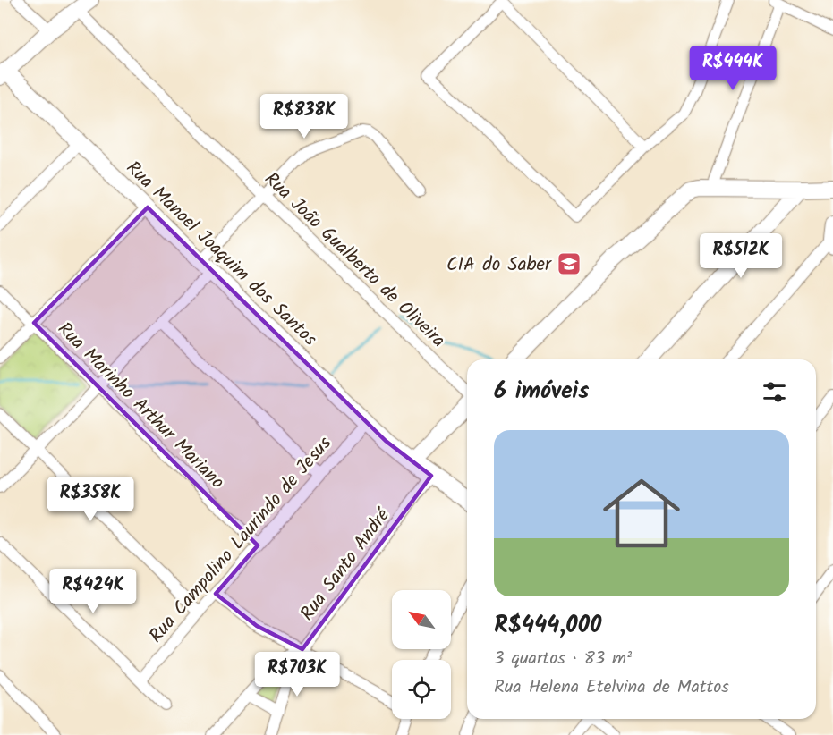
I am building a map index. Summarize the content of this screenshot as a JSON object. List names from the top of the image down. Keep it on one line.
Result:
{"streets":{"main road":["Rua Manoel Joaquim dos Santos"],"street":["Rua João Gualberto de Oliveira","Rua Marinho Arthur Mariano","Rua Campolino Laurindo de Jesus","Rua Santo André"]},"crossings":[["Rua Manoel Joaquim dos Santos","Rua Campolino Laurindo de Jesus"],["Rua Manoel Joaquim dos Santos","Rua Santo André"],["Rua Marinho Arthur Mariano","Rua Campolino Laurindo de Jesus"]],"places":{"school or university":["CIA do Saber"]},"north":"top left","page":{"price":["R$444K","R$838K","R$512K","R$358K","R$424K","R$703K"],"heading":"6 imóveis","list":[{"name":"R$444,000","note":"3 quartos · 83 m² · Rua Helena Etelvina de Mattos"}]}}
